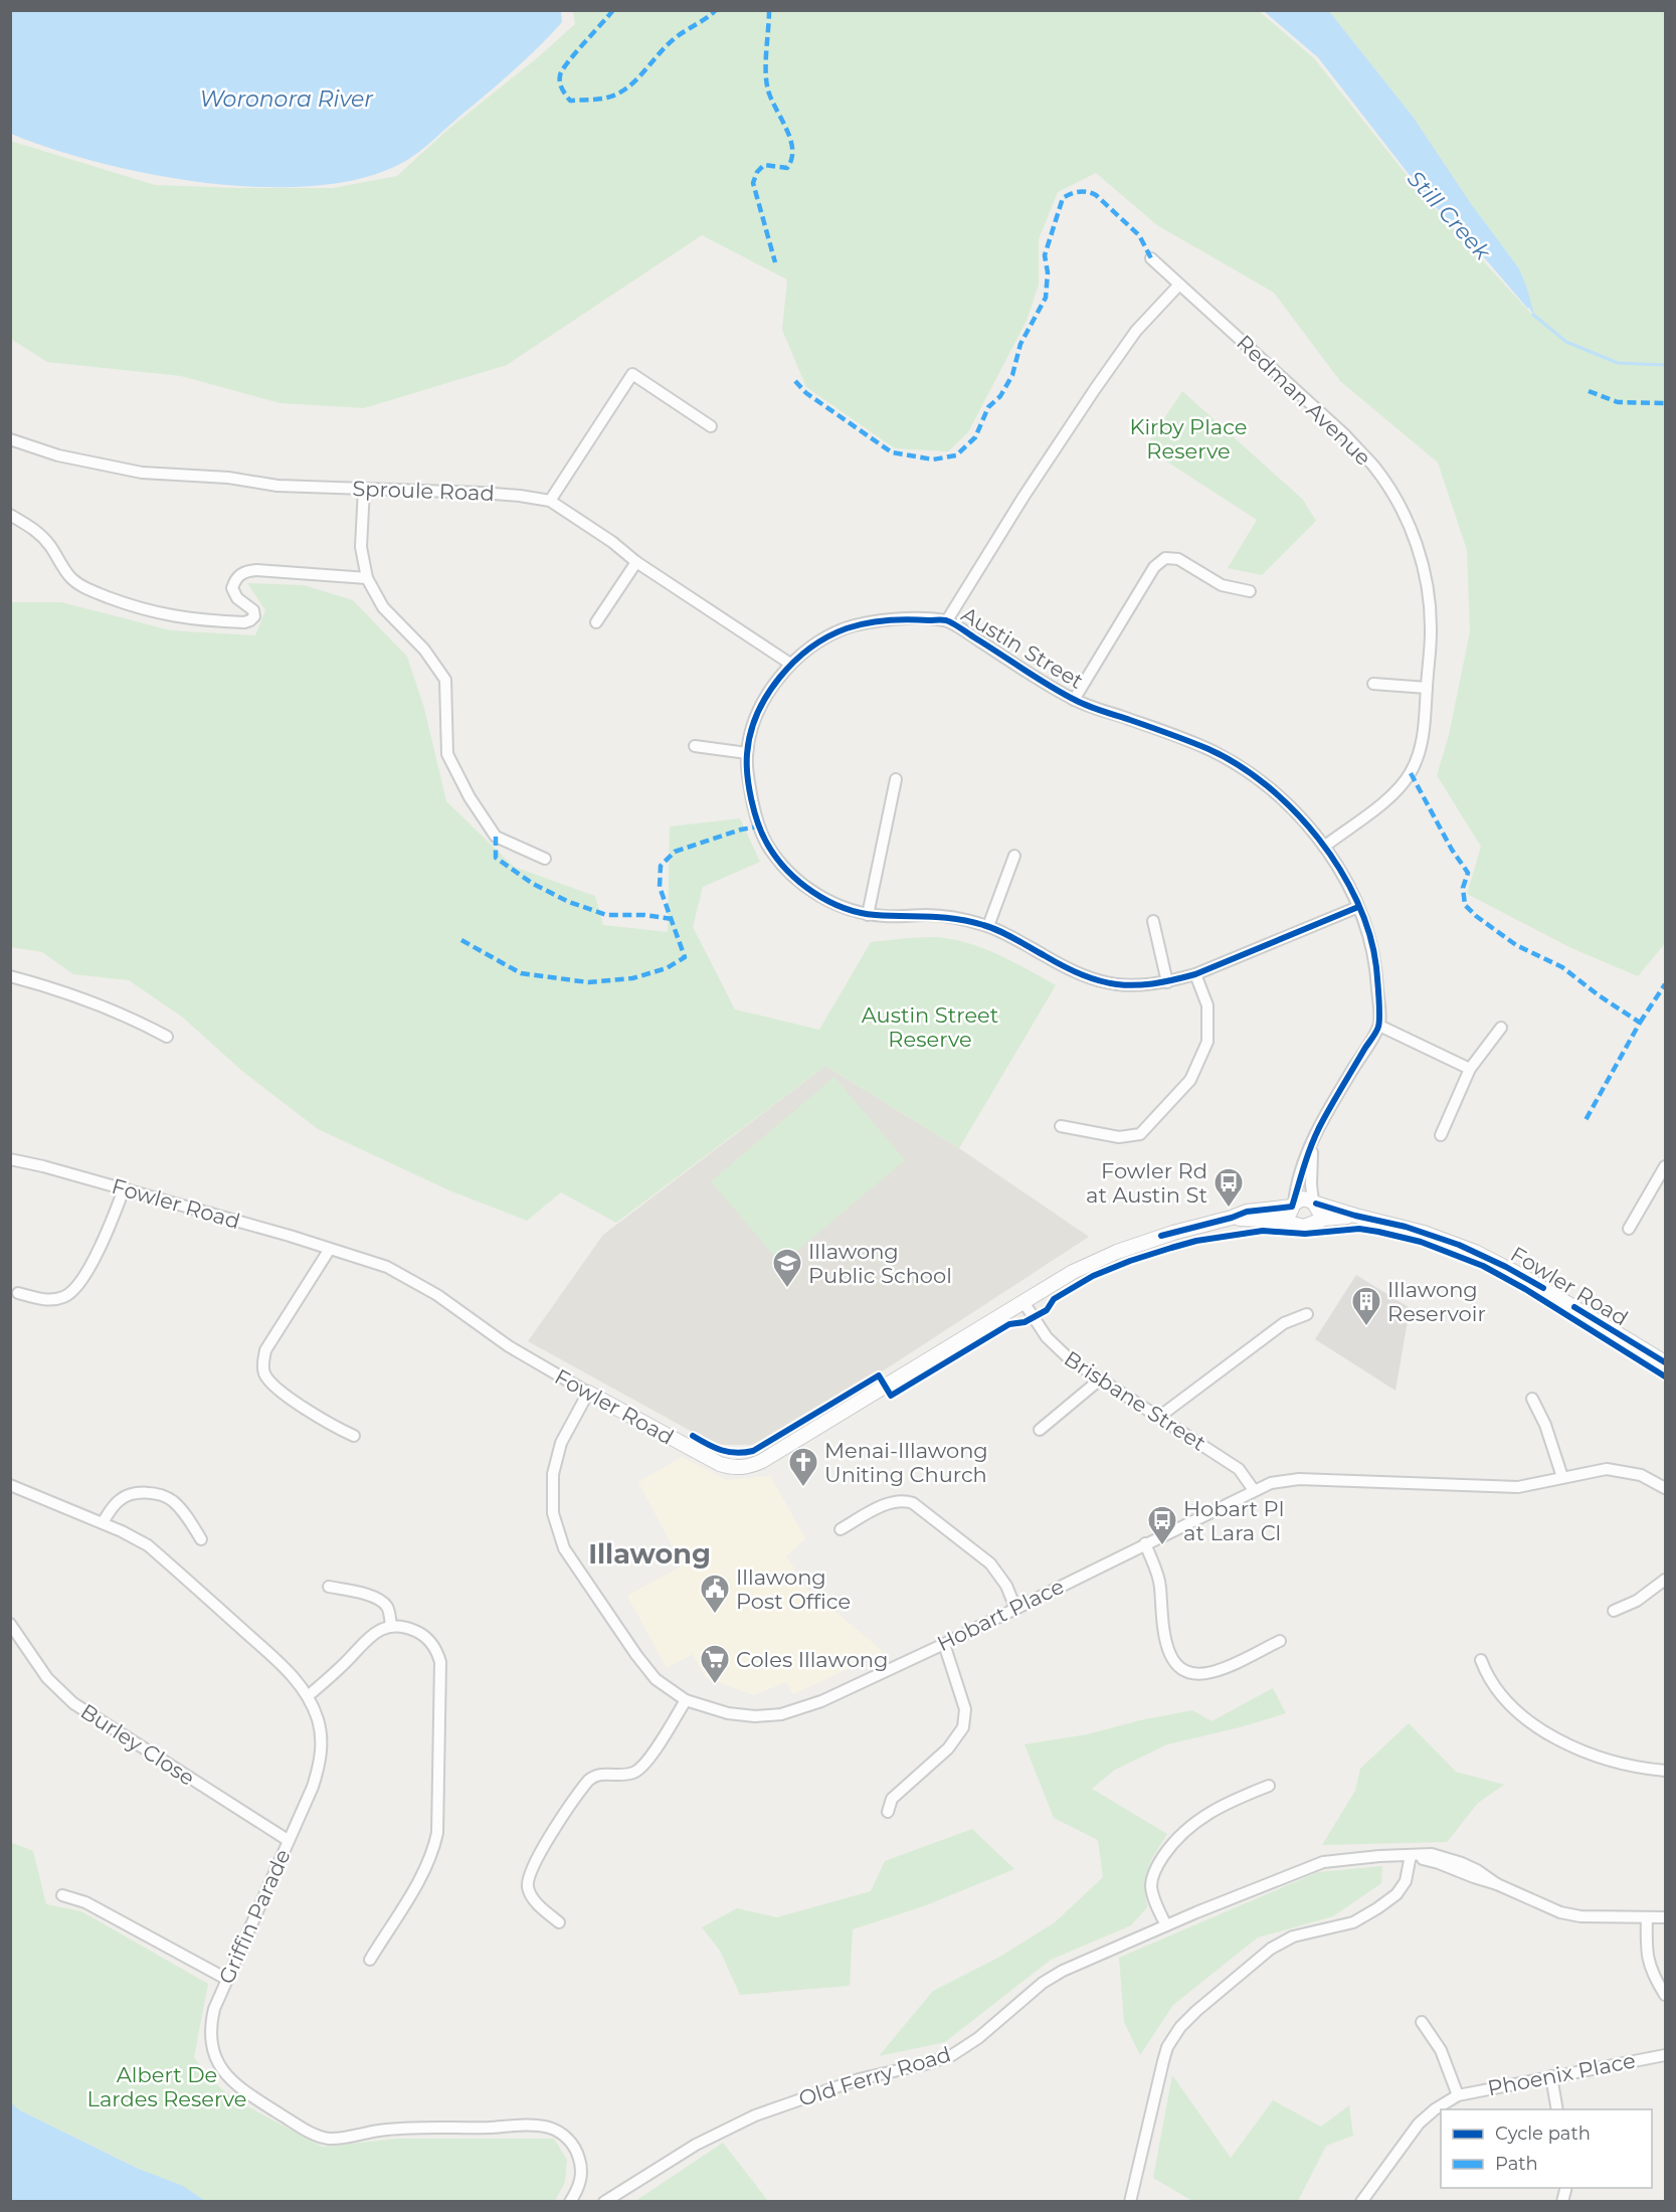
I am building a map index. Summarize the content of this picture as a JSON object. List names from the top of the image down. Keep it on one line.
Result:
{"streets":{"street":["Redman Avenue","Sproule Road","Austin Street","Fowler Road","Brisbane Street","Hobart Place","Burley Close","Griffin Parade","Phoenix Place","Old Ferry Road"]},"crossings":[["Redman Avenue","Austin Street"],["Sproule Road","Austin Street"],["Fowler Road","Brisbane Street"],["Fowler Road","Hobart Place"],["Brisbane Street","Hobart Place"],["Burley Close","Griffin Parade"]],"districts":["Illawong"],"water":["Woronora River","Still Creek"],"parks":["Kirby Place Reserve","Austin Street Reserve","Albert De Lardes Reserve"],"places":{"bus stop":["Fowler Rd at Austin St","Hobart Pl at Lara Cl"],"school or university":["Illawong Public School"],"building":["Illawong Reservoir"],"church":["Menai-Illawong Uniting Church"],"public building":["Illawong Post Office"],"supermarket":["Coles Illawong"]},"legend":["Cycle path","Path"]}
